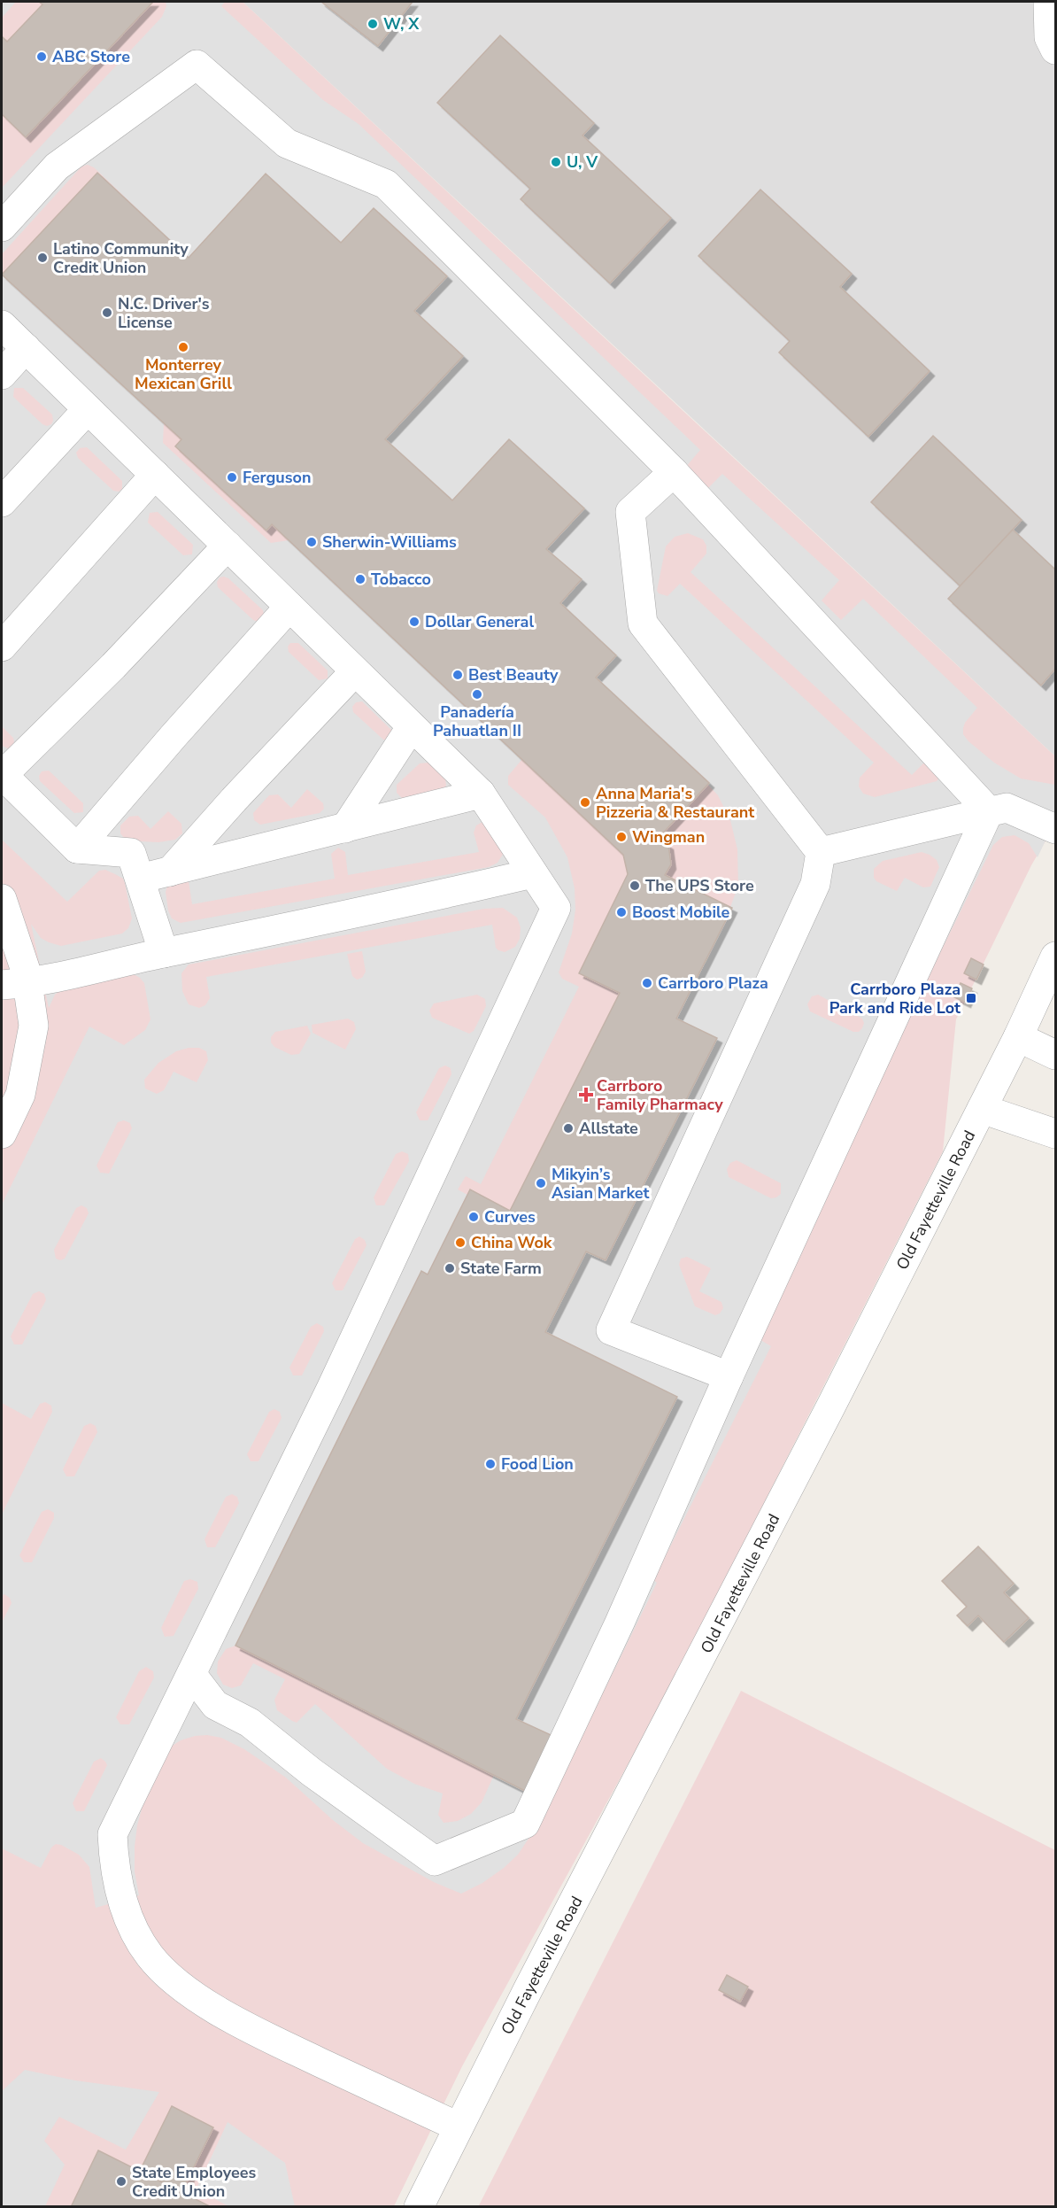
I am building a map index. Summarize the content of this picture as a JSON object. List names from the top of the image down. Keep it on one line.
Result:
{"streets":{"street":["Old Fayetteville Road"]},"places":{"other":["W, X","ABC Store","U, V","Latino Community Credit Union","N.C. Driver's License","Monterrey Mexican Grill","Ferguson","Sherwin-Williams","Tobacco","Dollar General","Best Beauty","Panadería Pahuatlan II","Anna Maria's Pizzeria & Restaurant","Wingman","The UPS Store","Boost Mobile","Carrboro Plaza","Allstate","Mikyin’s Asian Market","Curves","China Wok","State Farm","Food Lion","State Employees Credit Union"],"transit":["Carrboro Plaza Park and Ride Lot"],"health":["Carrboro Family Pharmacy"]}}
